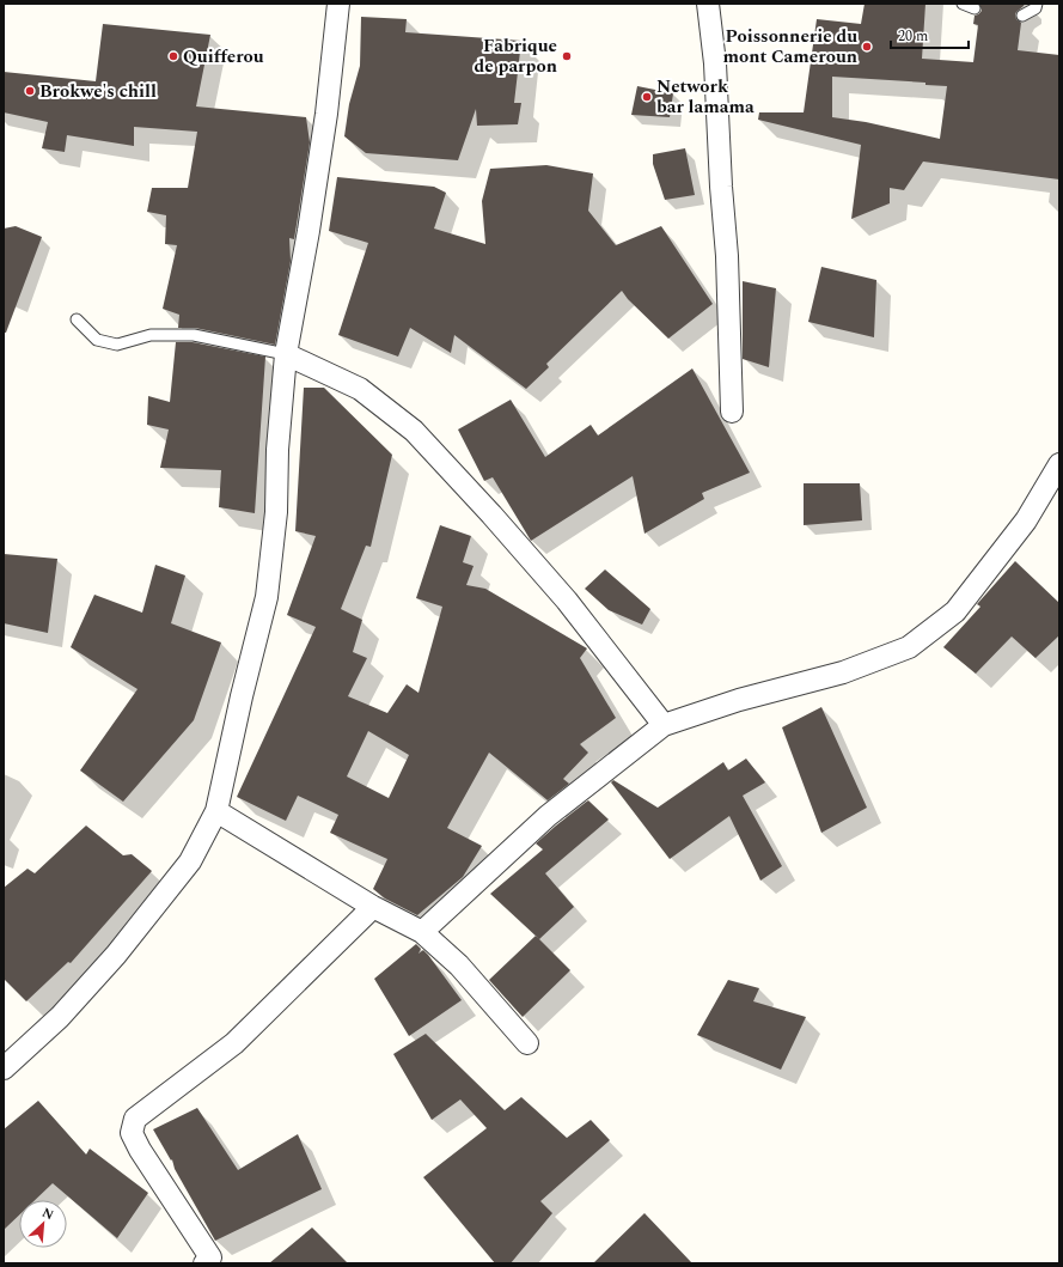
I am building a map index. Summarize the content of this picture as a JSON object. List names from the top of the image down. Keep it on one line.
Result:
{"places":["Poissonnerie du mont Cameroun","Quifferou","Fabrique de parpon","Brokwe's chill","Network bar lamama"],"scale_bar":"20 m","north":"top right"}
